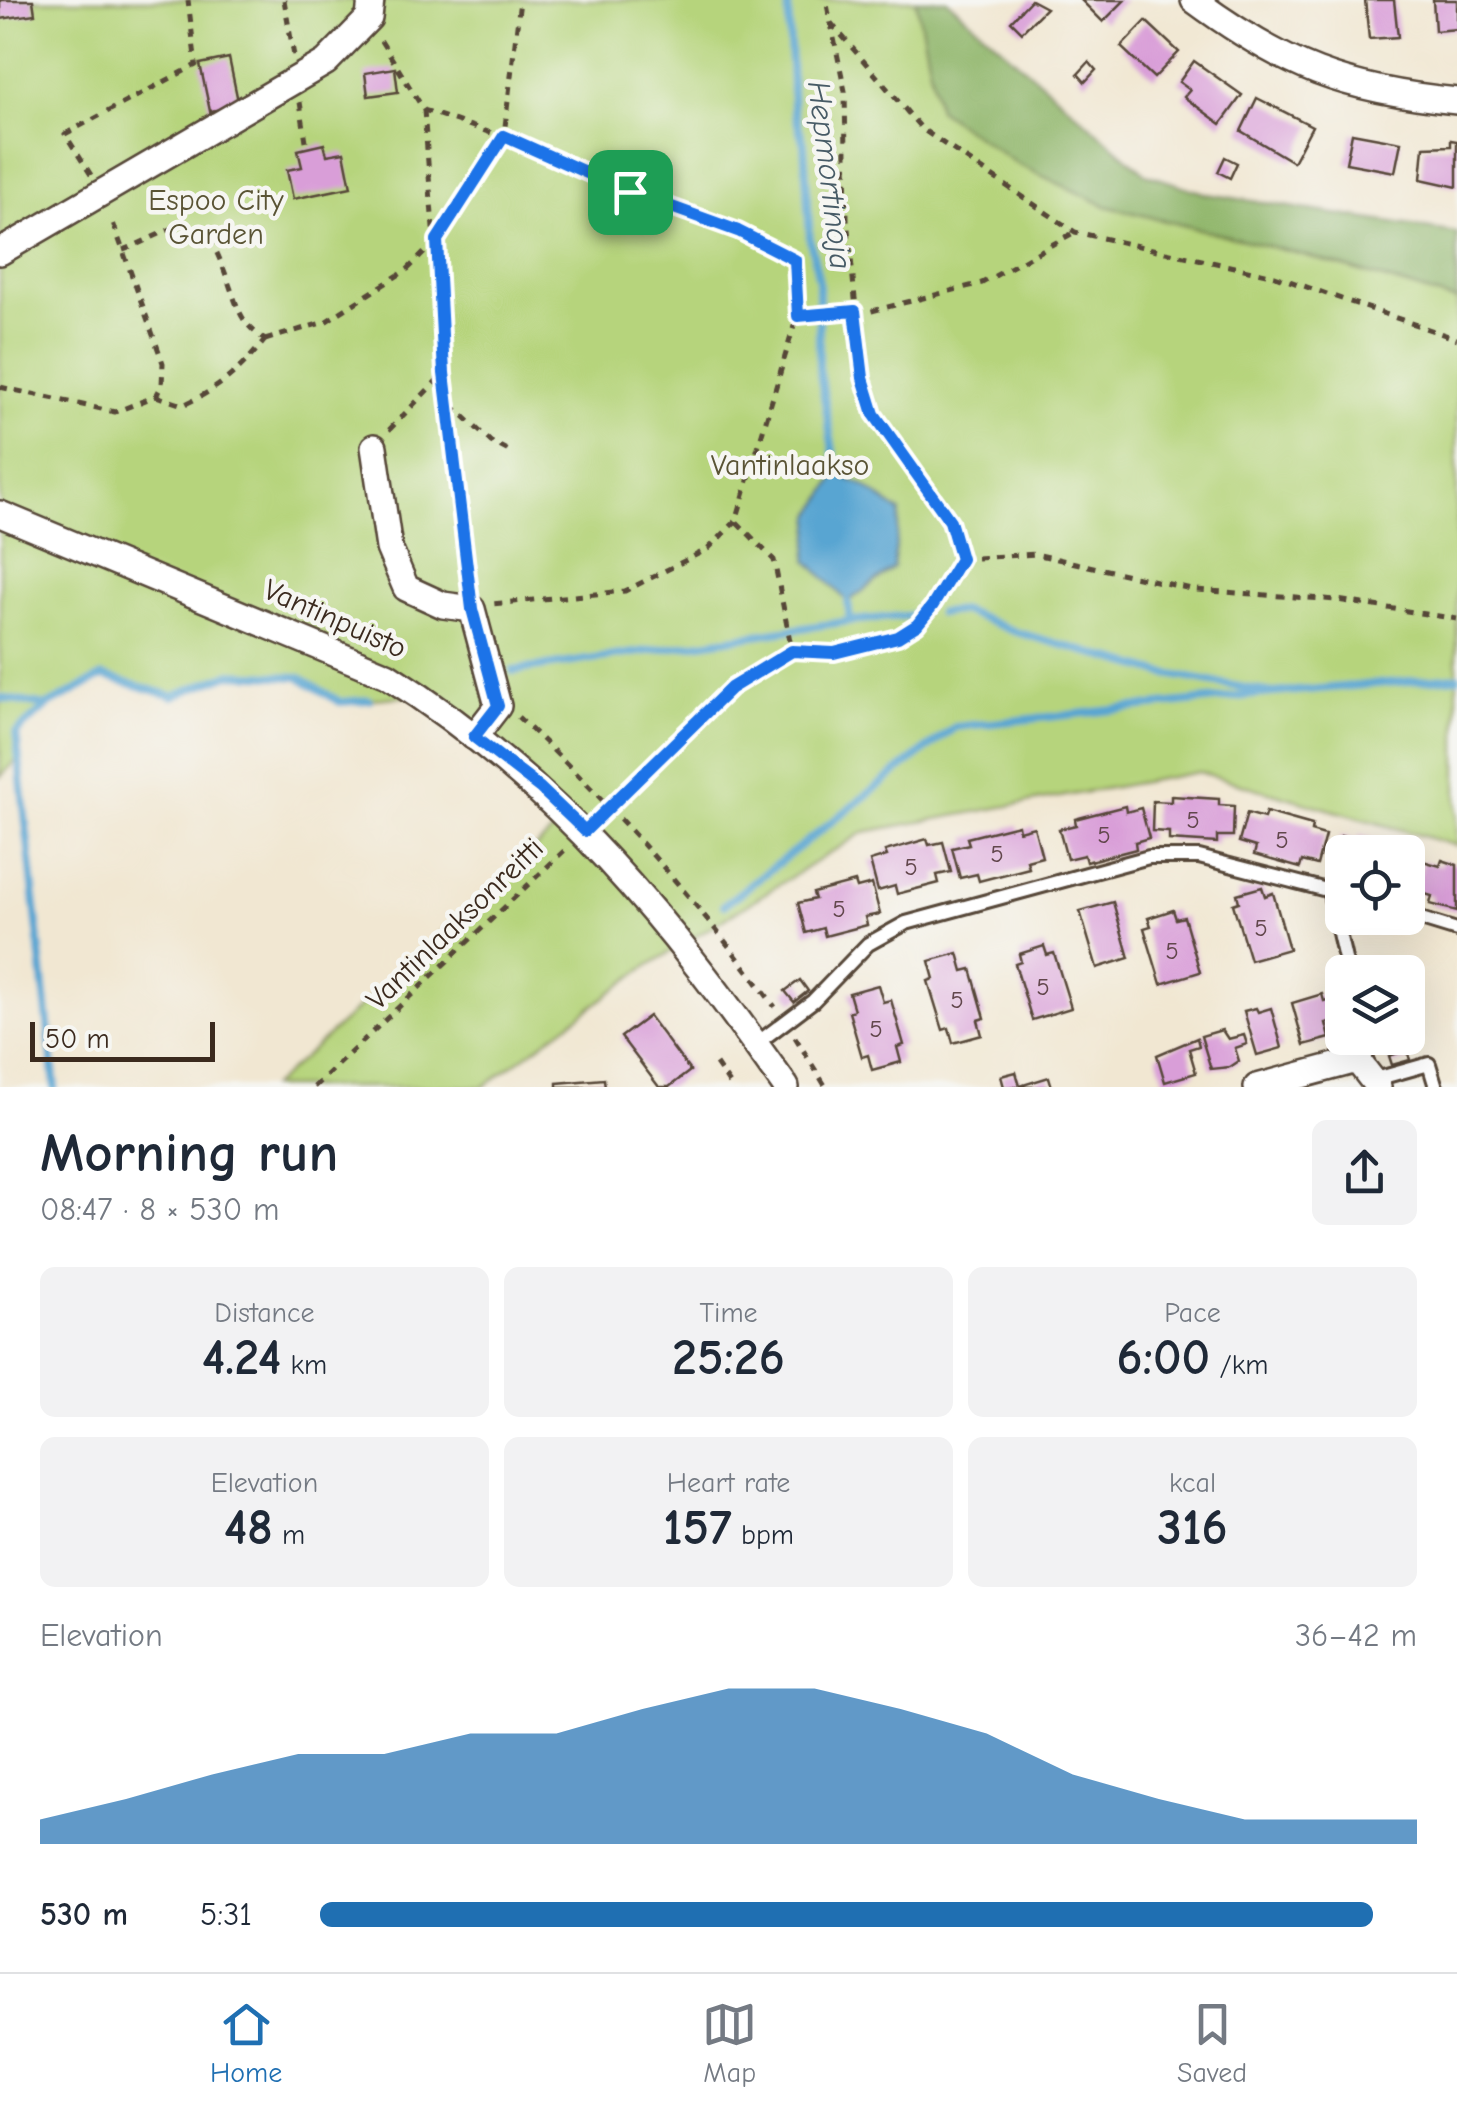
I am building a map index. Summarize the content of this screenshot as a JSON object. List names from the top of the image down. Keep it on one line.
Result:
{"streets":{"street":["Vantinpuisto"],"path":["Vantinlaaksonreitti"]},"crossings":[["Vantinpuisto","Vantinlaaksonreitti"]],"water":["Hepmortinoja"],"parks":["Espoo City Garden","Vantinlaakso"],"house_numbers":["5","5","5","5","5","5","5","5","5","5","5"],"scale_bar":"50 m","page":{"scale":"50 m","heading":["Morning run","08:47 · 8 × 530 m"],"stats":[["Distance","4.24 km"],["Time","25:26"],["Pace","6:00 /km"],["Elevation","48 m"],["Heart rate","157 bpm"],["kcal","316"]],"chart":["Elevation","36–42 m"],"list":[{"name":"530 m","note":"5:31"}],"tabs":["Home","Map","Saved"]}}
